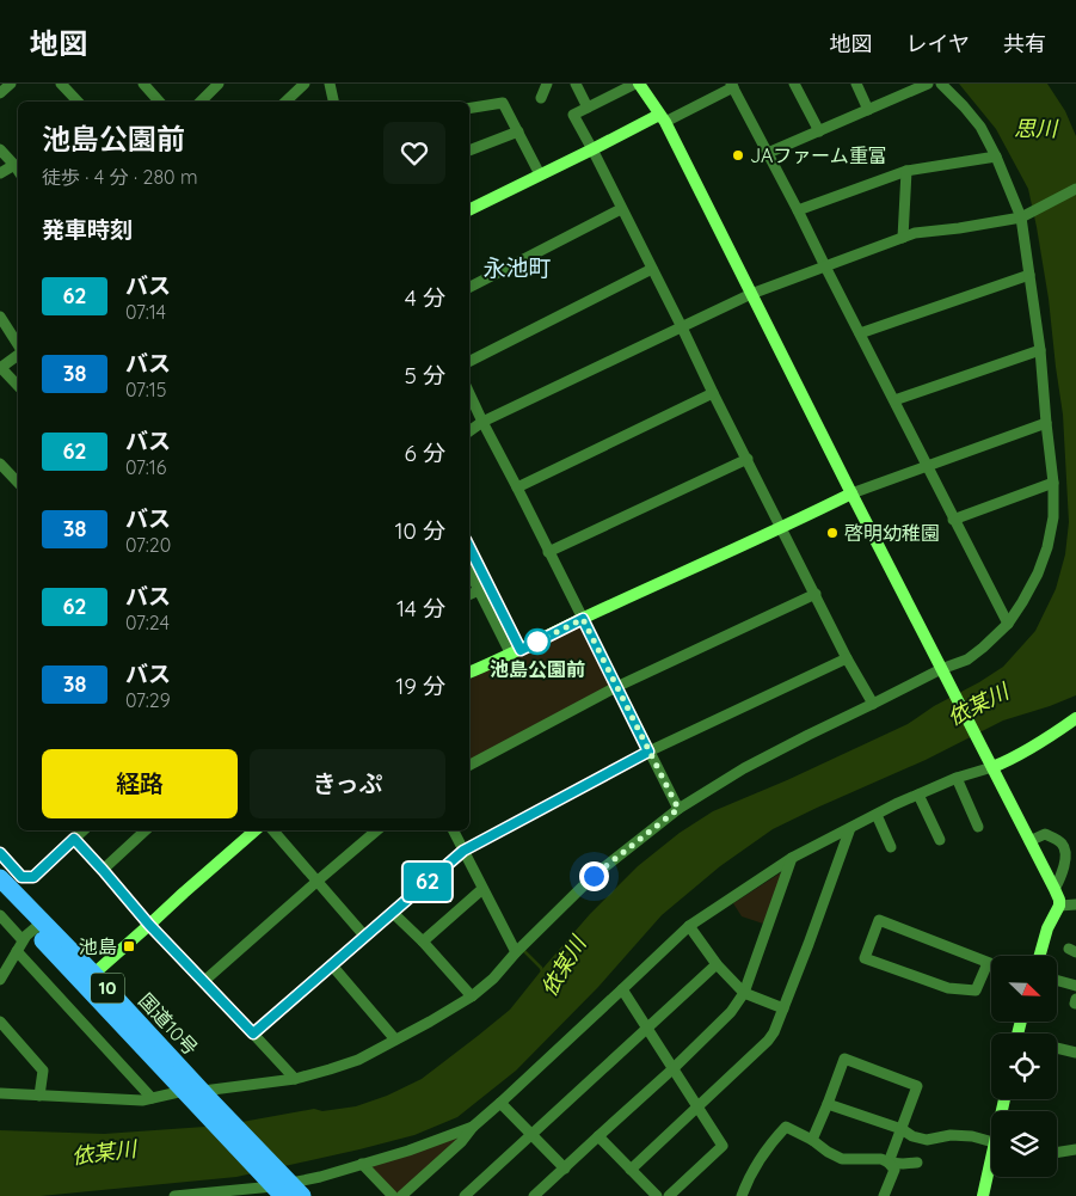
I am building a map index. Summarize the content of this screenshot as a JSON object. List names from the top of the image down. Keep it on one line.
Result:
{"streets":{"highway":["10","国道10号"]},"districts":["永池町"],"water":["思川","依某川"],"places":{"other":["JAファーム重富","啓明幼稚園","池島公園前"],"transit":["池島"]},"lines":["bus line 62"],"north":"bottom right","page":{"header":"地図","nav":["地図","レイヤ","共有"],"on_map":"62","heading":[["池島公園前","徒歩 · 4 分 · 280 m"],"発車時刻"],"list":[{"mark":"62","name":"バス","note":"07:14","value":"4 分"},{"mark":"38","name":"バス","note":"07:15","value":"5 分"},{"mark":"62","name":"バス","note":"07:16","value":"6 分"},{"mark":"38","name":"バス","note":"07:20","value":"10 分"},{"mark":"62","name":"バス","note":"07:24","value":"14 分"},{"mark":"38","name":"バス","note":"07:29","value":"19 分"}],"buttons":["経路","きっぷ"]}}
